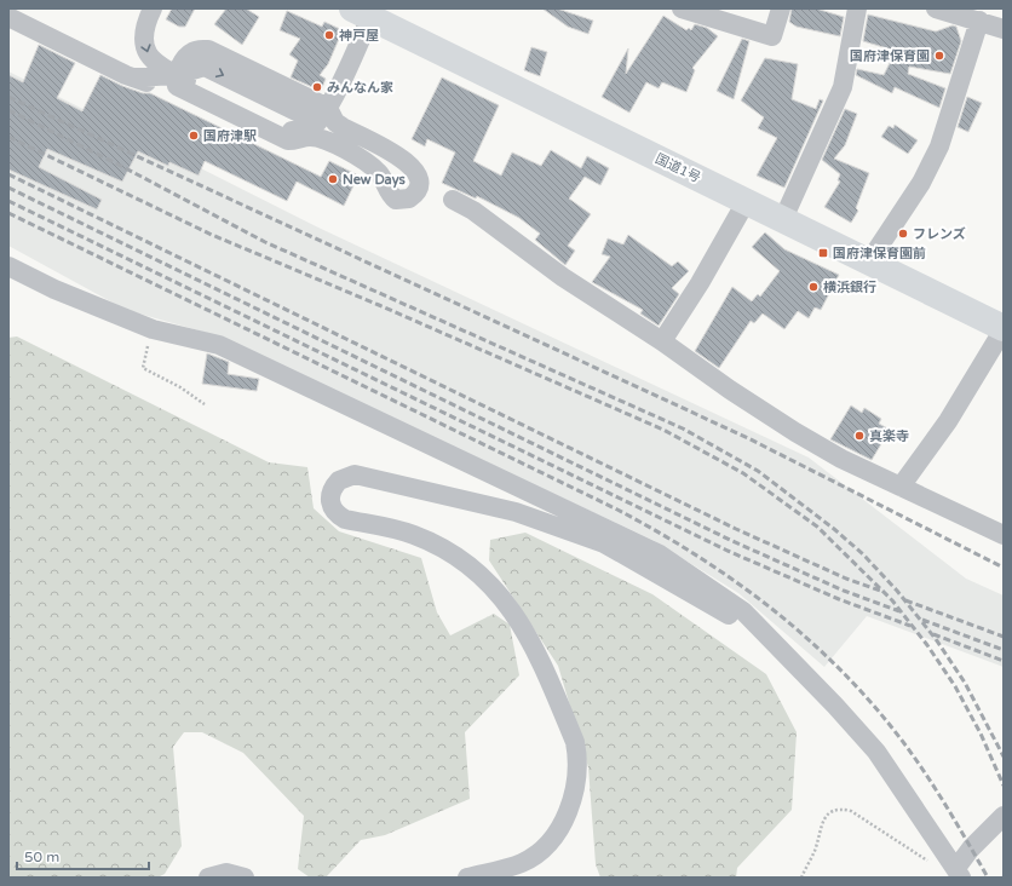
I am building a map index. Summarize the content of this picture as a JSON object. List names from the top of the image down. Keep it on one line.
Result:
{"streets":{"highway":["国道1号"]},"places":{"other":["神戸屋","国府津保育園","みんなん家","国府津駅","New Days","フレンズ","横浜銀行","真楽寺"],"transit":["国府津保育園前"]},"scale_bar":"50 m"}
